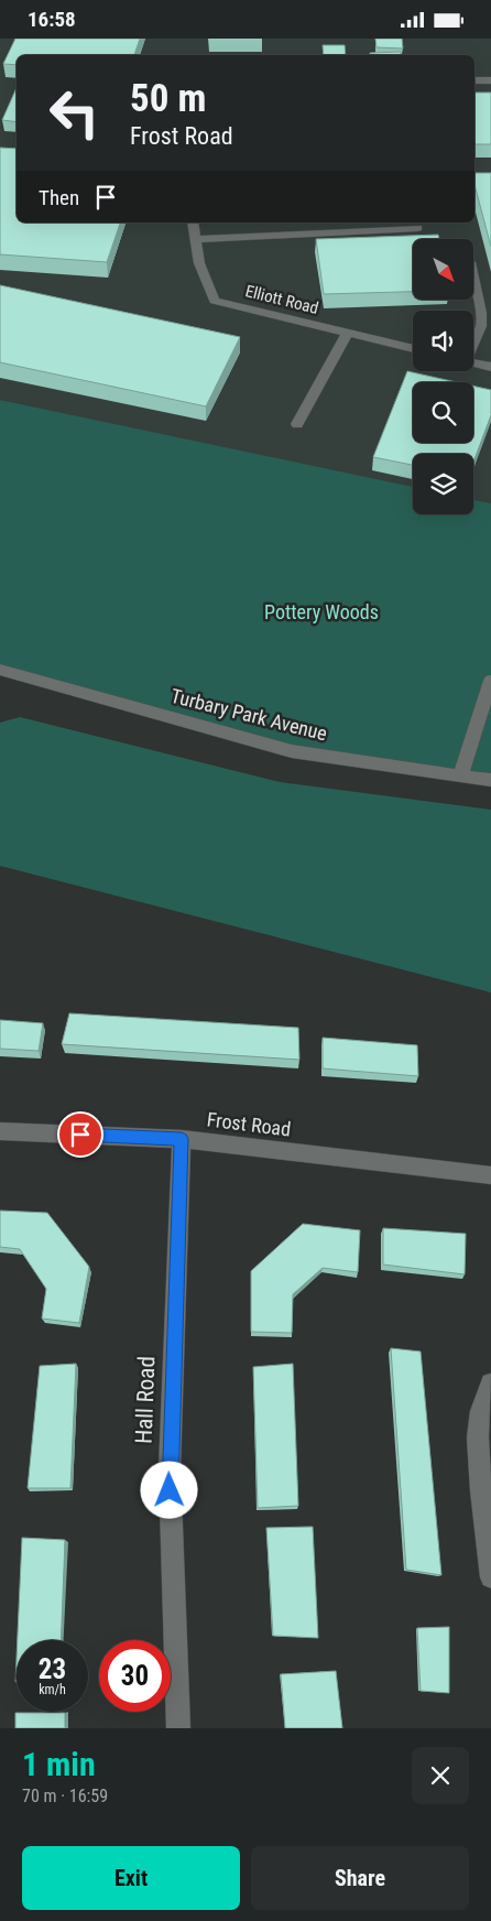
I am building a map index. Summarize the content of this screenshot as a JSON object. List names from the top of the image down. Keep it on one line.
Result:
{"streets":{"street":["Elliott Road","Turbary Park Avenue","Frost Road","Hall Road"]},"crossings":[["Frost Road","Hall Road"]],"parks":["Pottery Woods"],"north":"bottom right","page":{"status":"16:58","turn":["50 m","Frost Road"],"then":"Then","speed":"23 km/h","limit":"30","heading":["1 min","70 m · 16:59"],"buttons":["Exit","Share"]}}
